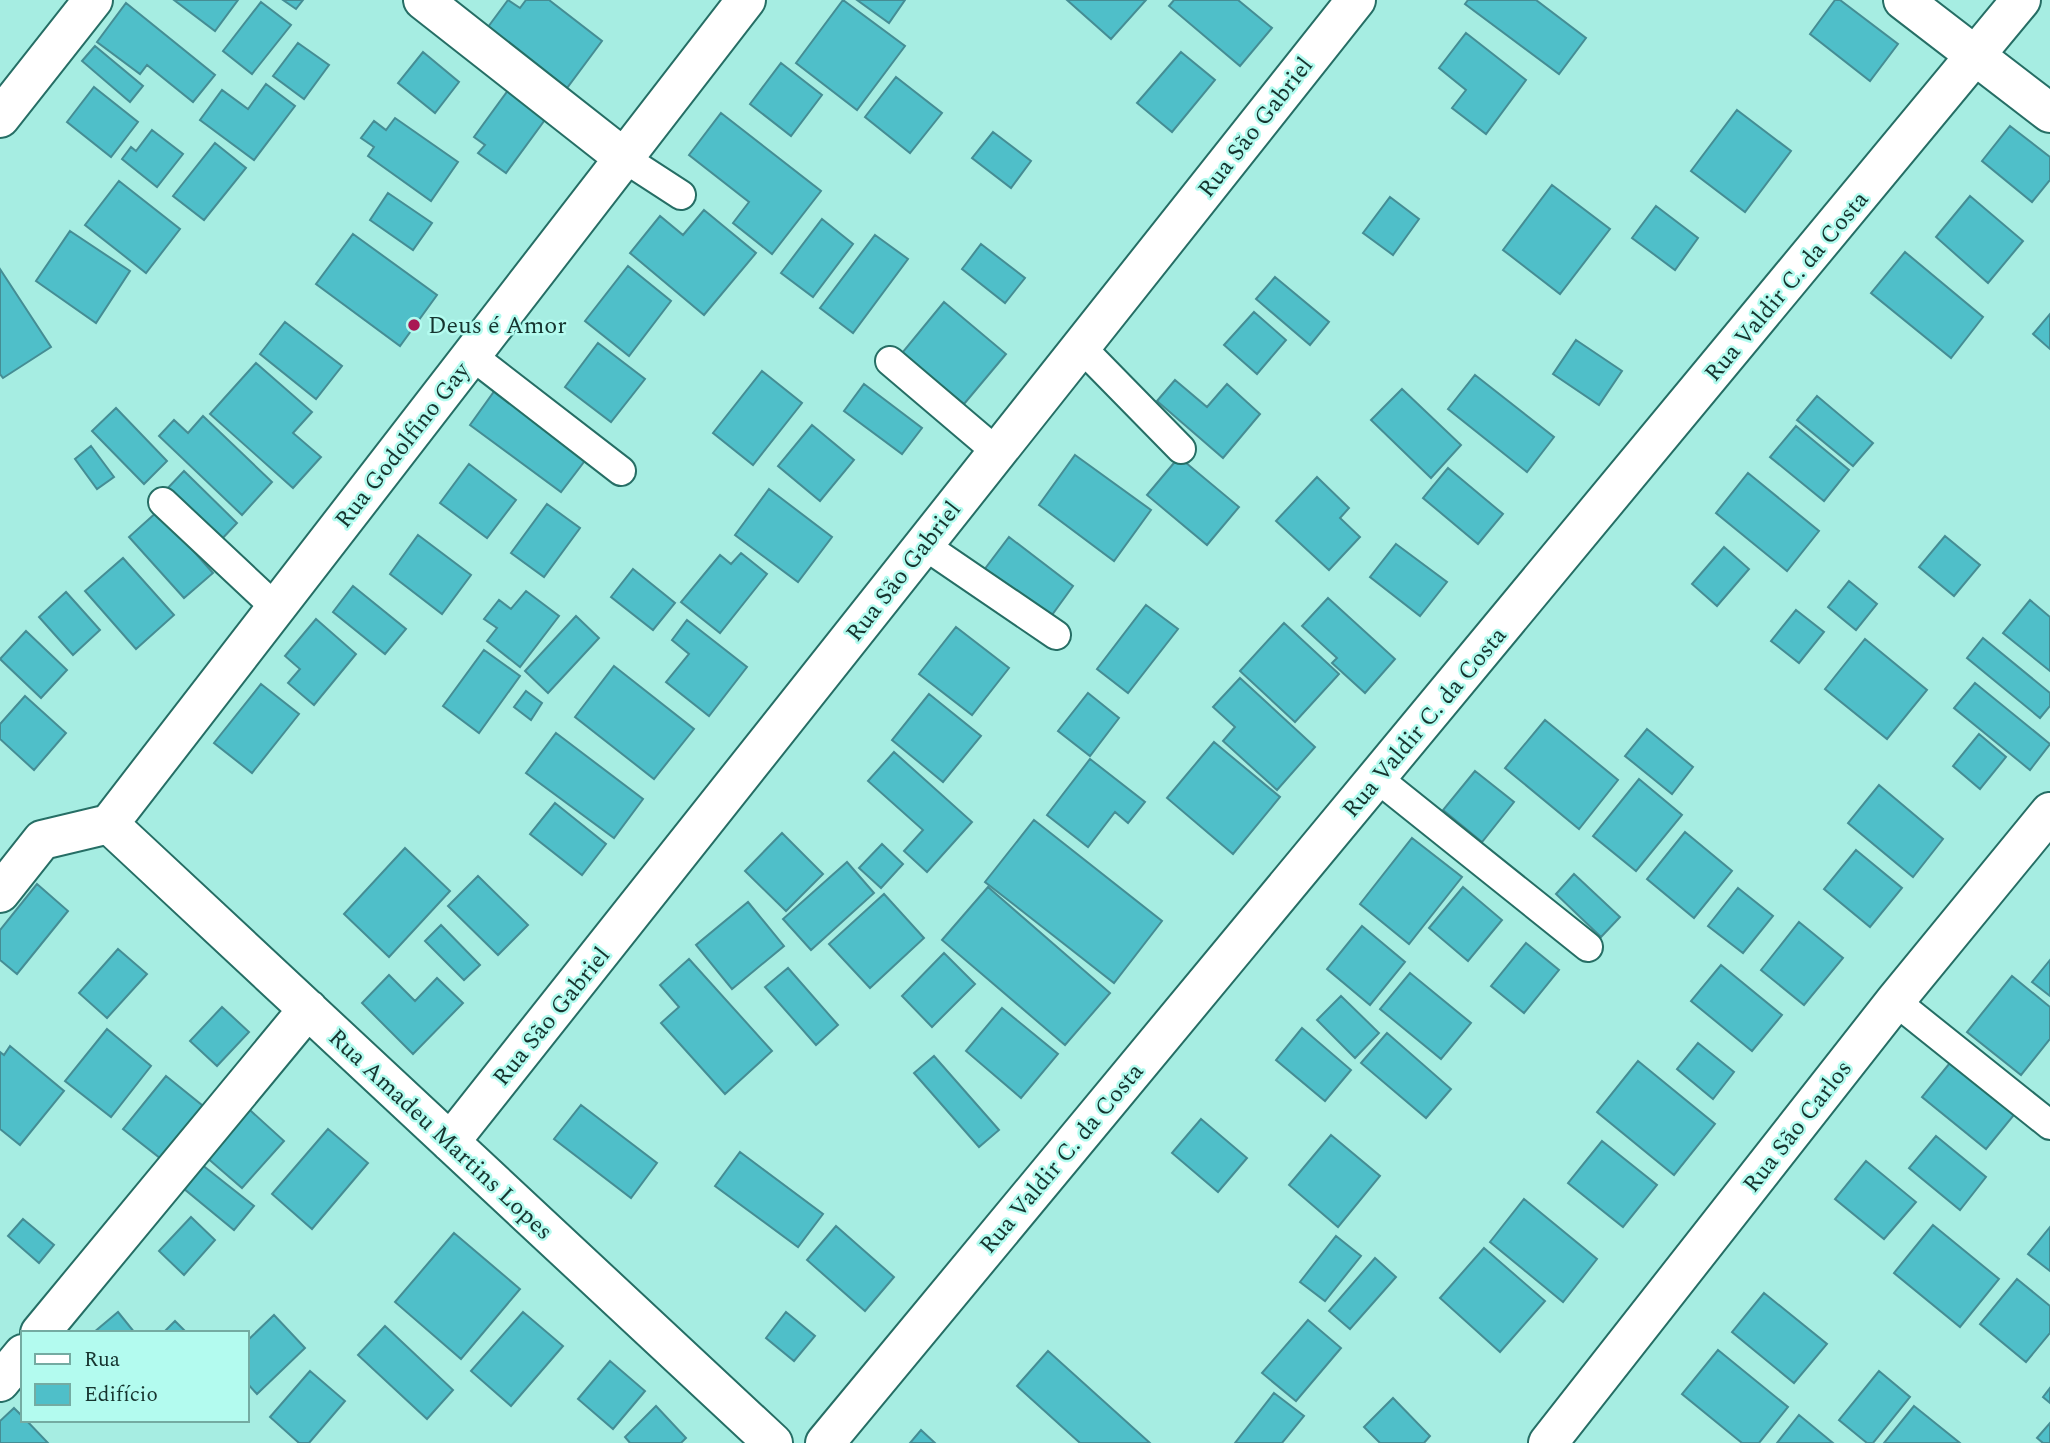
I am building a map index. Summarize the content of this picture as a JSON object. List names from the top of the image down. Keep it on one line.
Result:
{"streets":{"street":["Rua São Gabriel","Rua Valdir C. da Costa","Rua Godolfino Gay","Rua São Carlos","Rua Amadeu Martins Lopes"]},"crossings":[["Rua São Gabriel","Rua Amadeu Martins Lopes"],["Rua Godolfino Gay","Rua Amadeu Martins Lopes"]],"places":["Deus é Amor"],"legend":["Rua","Edifício"]}
